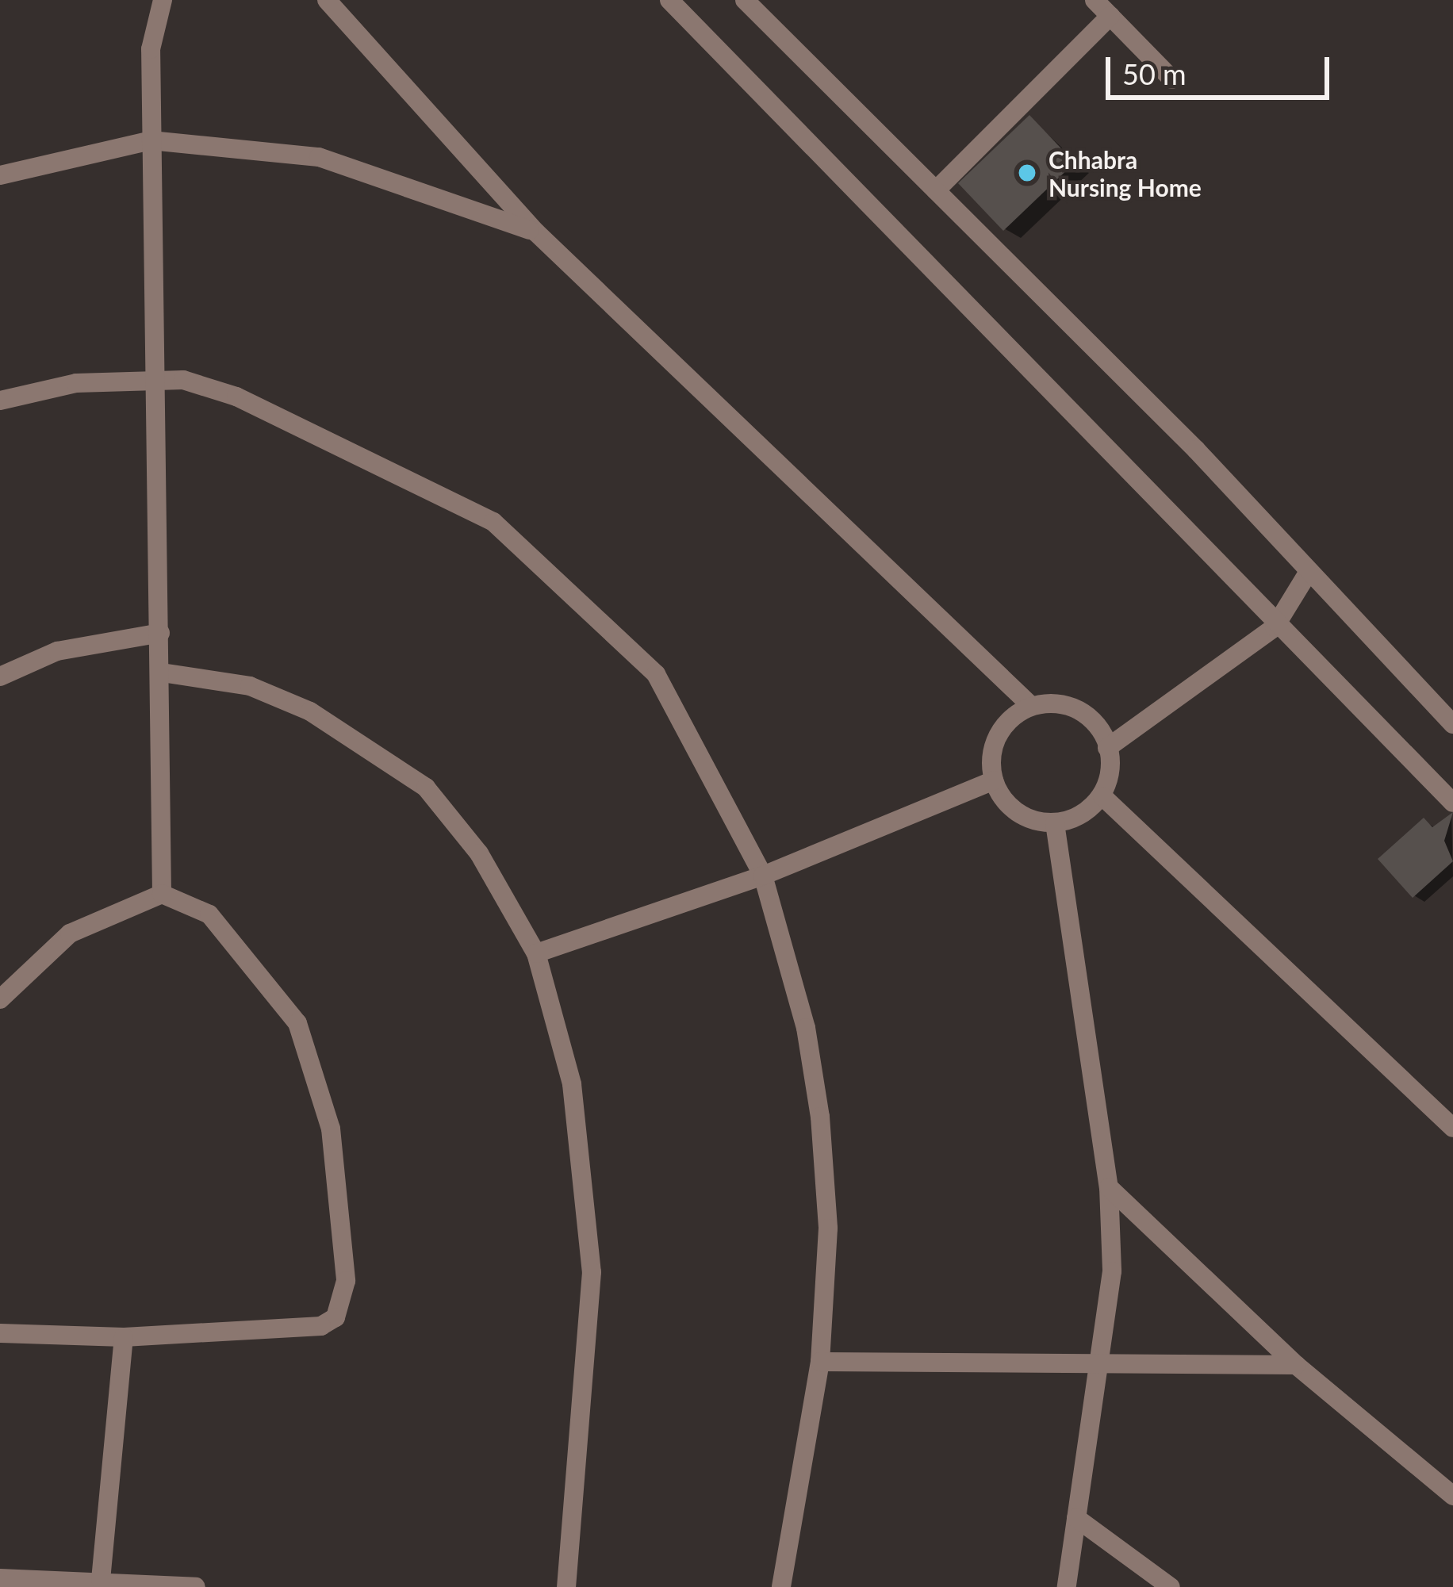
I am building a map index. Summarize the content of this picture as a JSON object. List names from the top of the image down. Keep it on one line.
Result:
{"places":["Chhabra Nursing Home"],"scale_bar":"50 m"}
